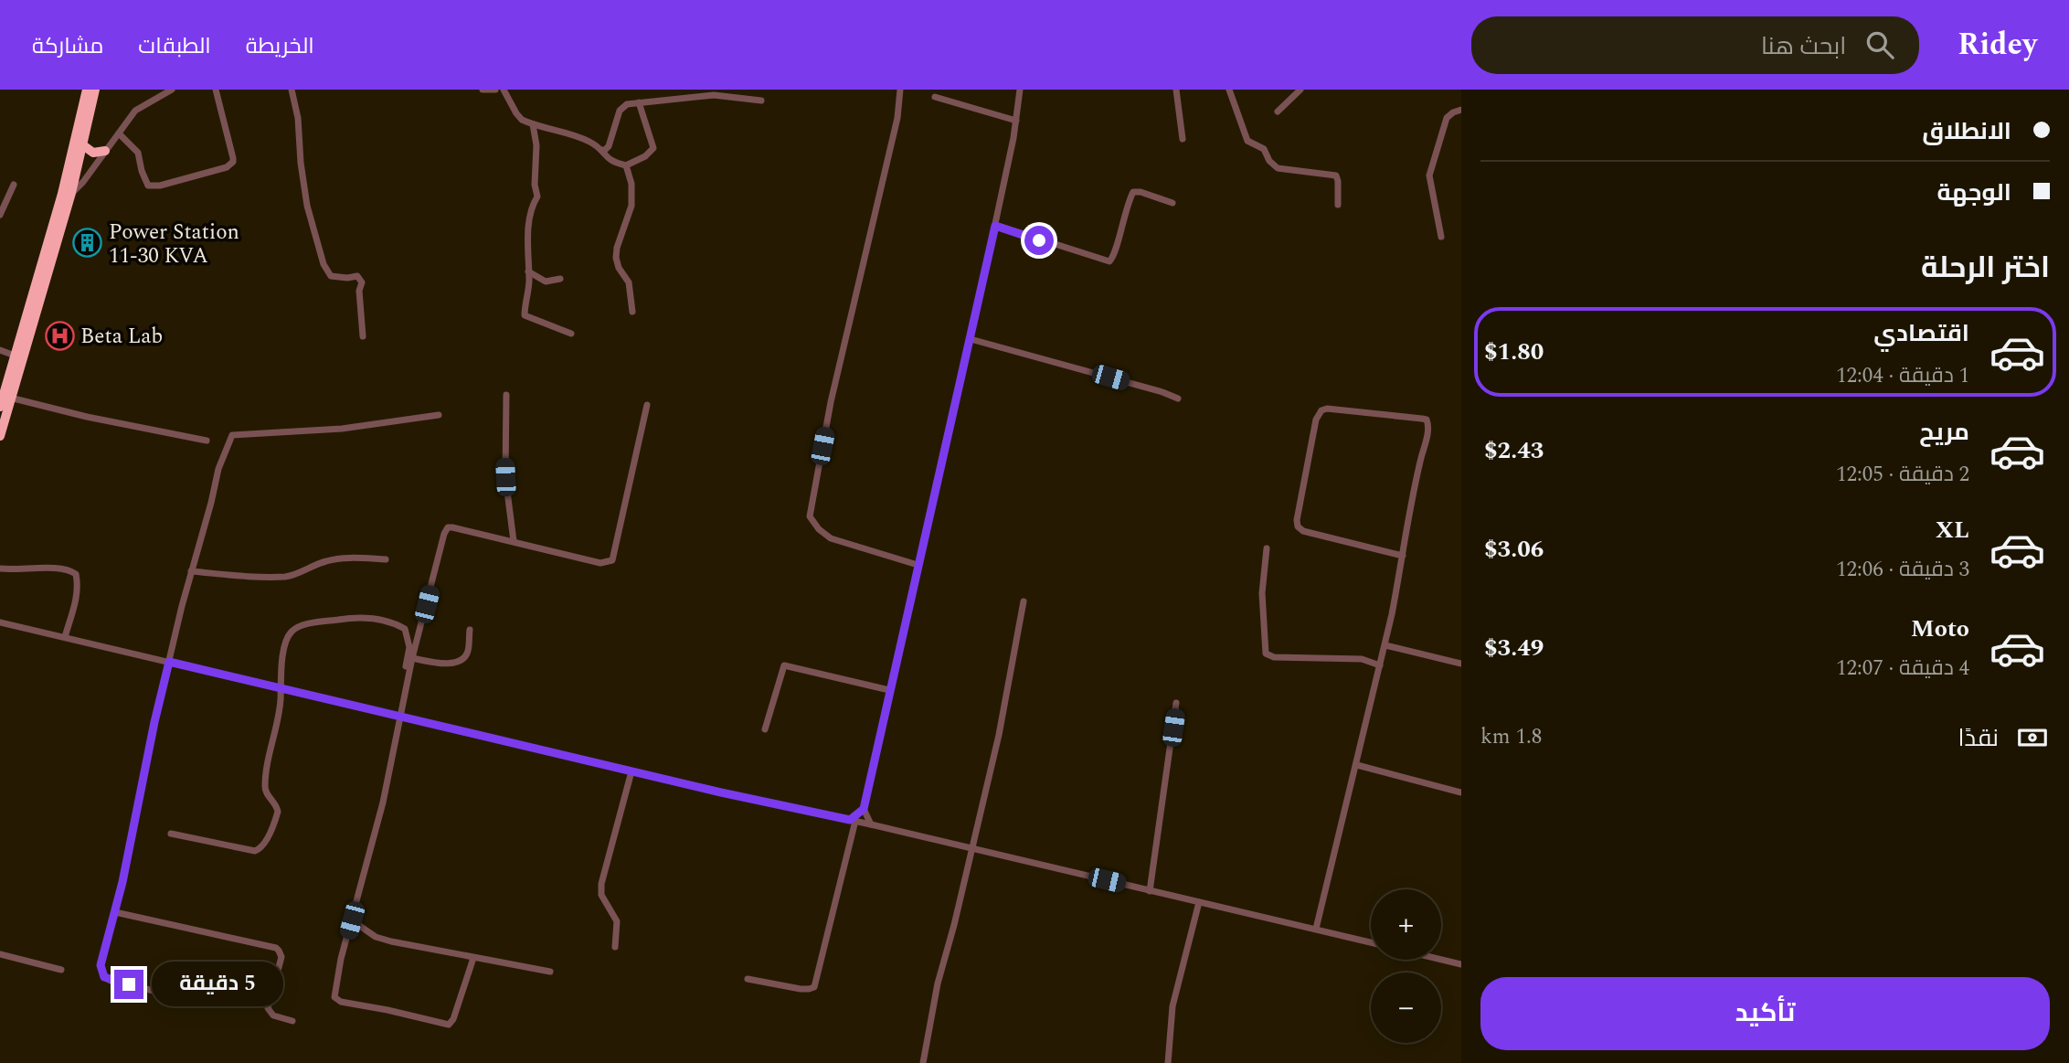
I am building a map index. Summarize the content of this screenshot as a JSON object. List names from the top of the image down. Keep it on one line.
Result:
{"places":{"building":["Power Station 11-30 KVA"],"hospital":["Beta Lab"]},"page":{"header":"Ridey","search":"ابحث هنا","nav":["الخريطة","الطبقات","مشاركة"],"banner":["الانطلاق","الوجهة"],"heading":"اختر الرحلة","list":[{"name":"اقتصادي","note":"1 دقيقة · 12:04","value":"$1.80"},{"name":"مريح","note":"2 دقيقة · 12:05","value":"$2.43"},{"name":"XL","note":"3 دقيقة · 12:06","value":"$3.06"},{"name":"Moto","note":"4 دقيقة · 12:07","value":"$3.49"}],"pay":["نقدًا","1.8 km"],"map_buttons":["+","−"],"bubble":"5 دقيقة","buttons":"تأكيد"}}
